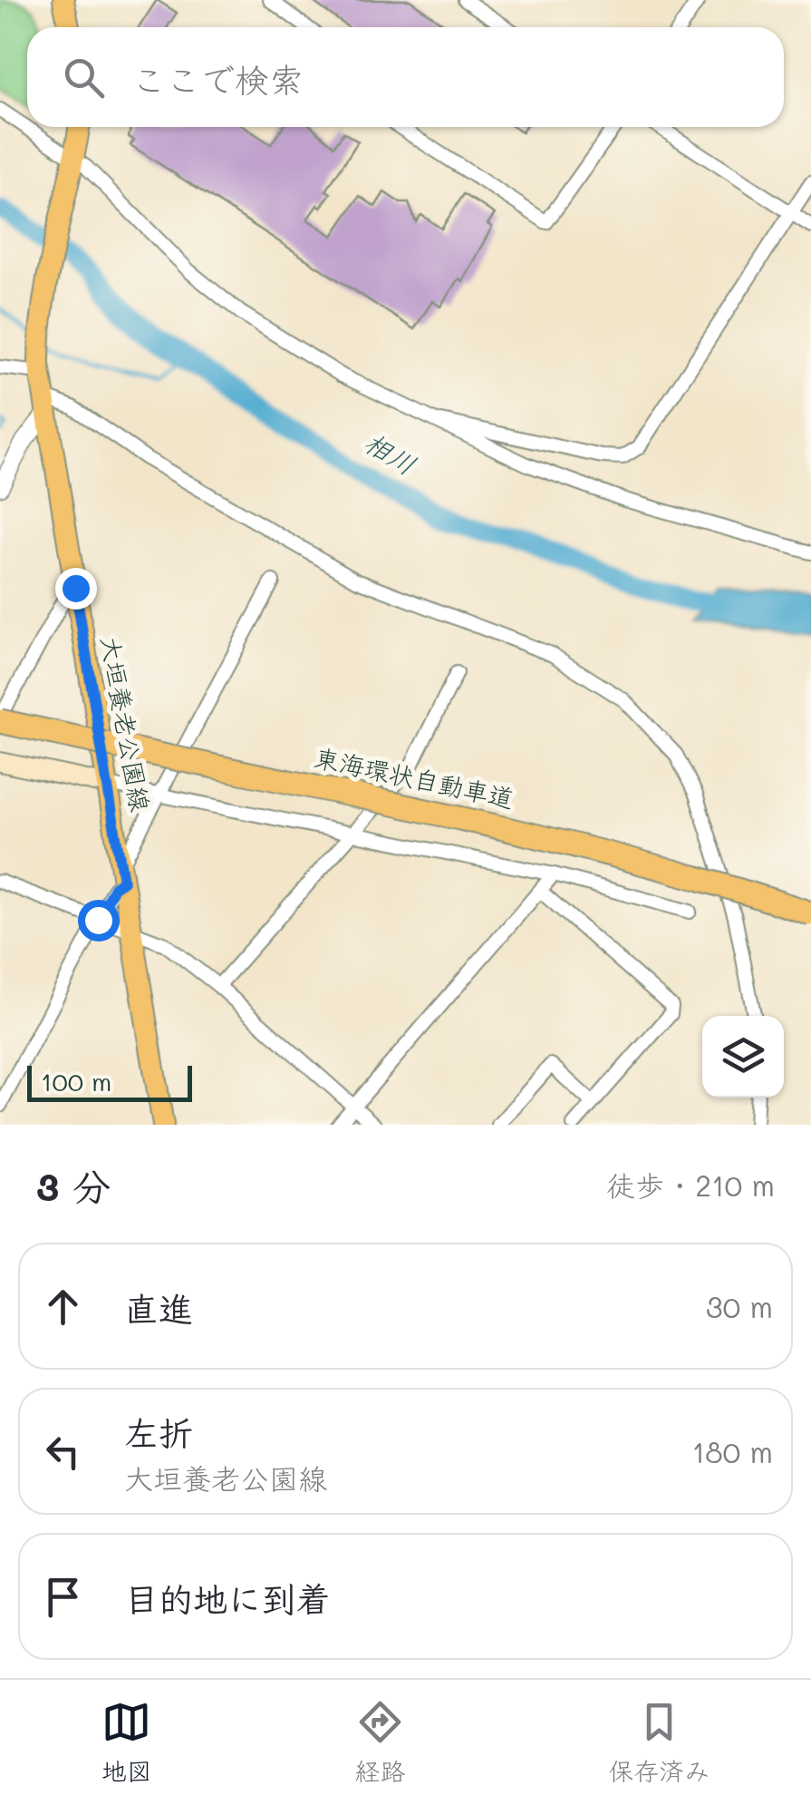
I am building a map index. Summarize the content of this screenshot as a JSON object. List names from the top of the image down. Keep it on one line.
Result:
{"streets":{"highway":["東海環状自動車道"],"main road":["大垣養老公園線"]},"water":["相川"],"scale_bar":"100 m","page":{"search":"ここで検索","scale":"100 m","heading":["3 分","徒歩 · 210 m"],"list":[["直進","30 m"],["左折","大垣養老公園線","180 m"],"目的地に到着"],"nav":["地図","経路","保存済み"]}}
